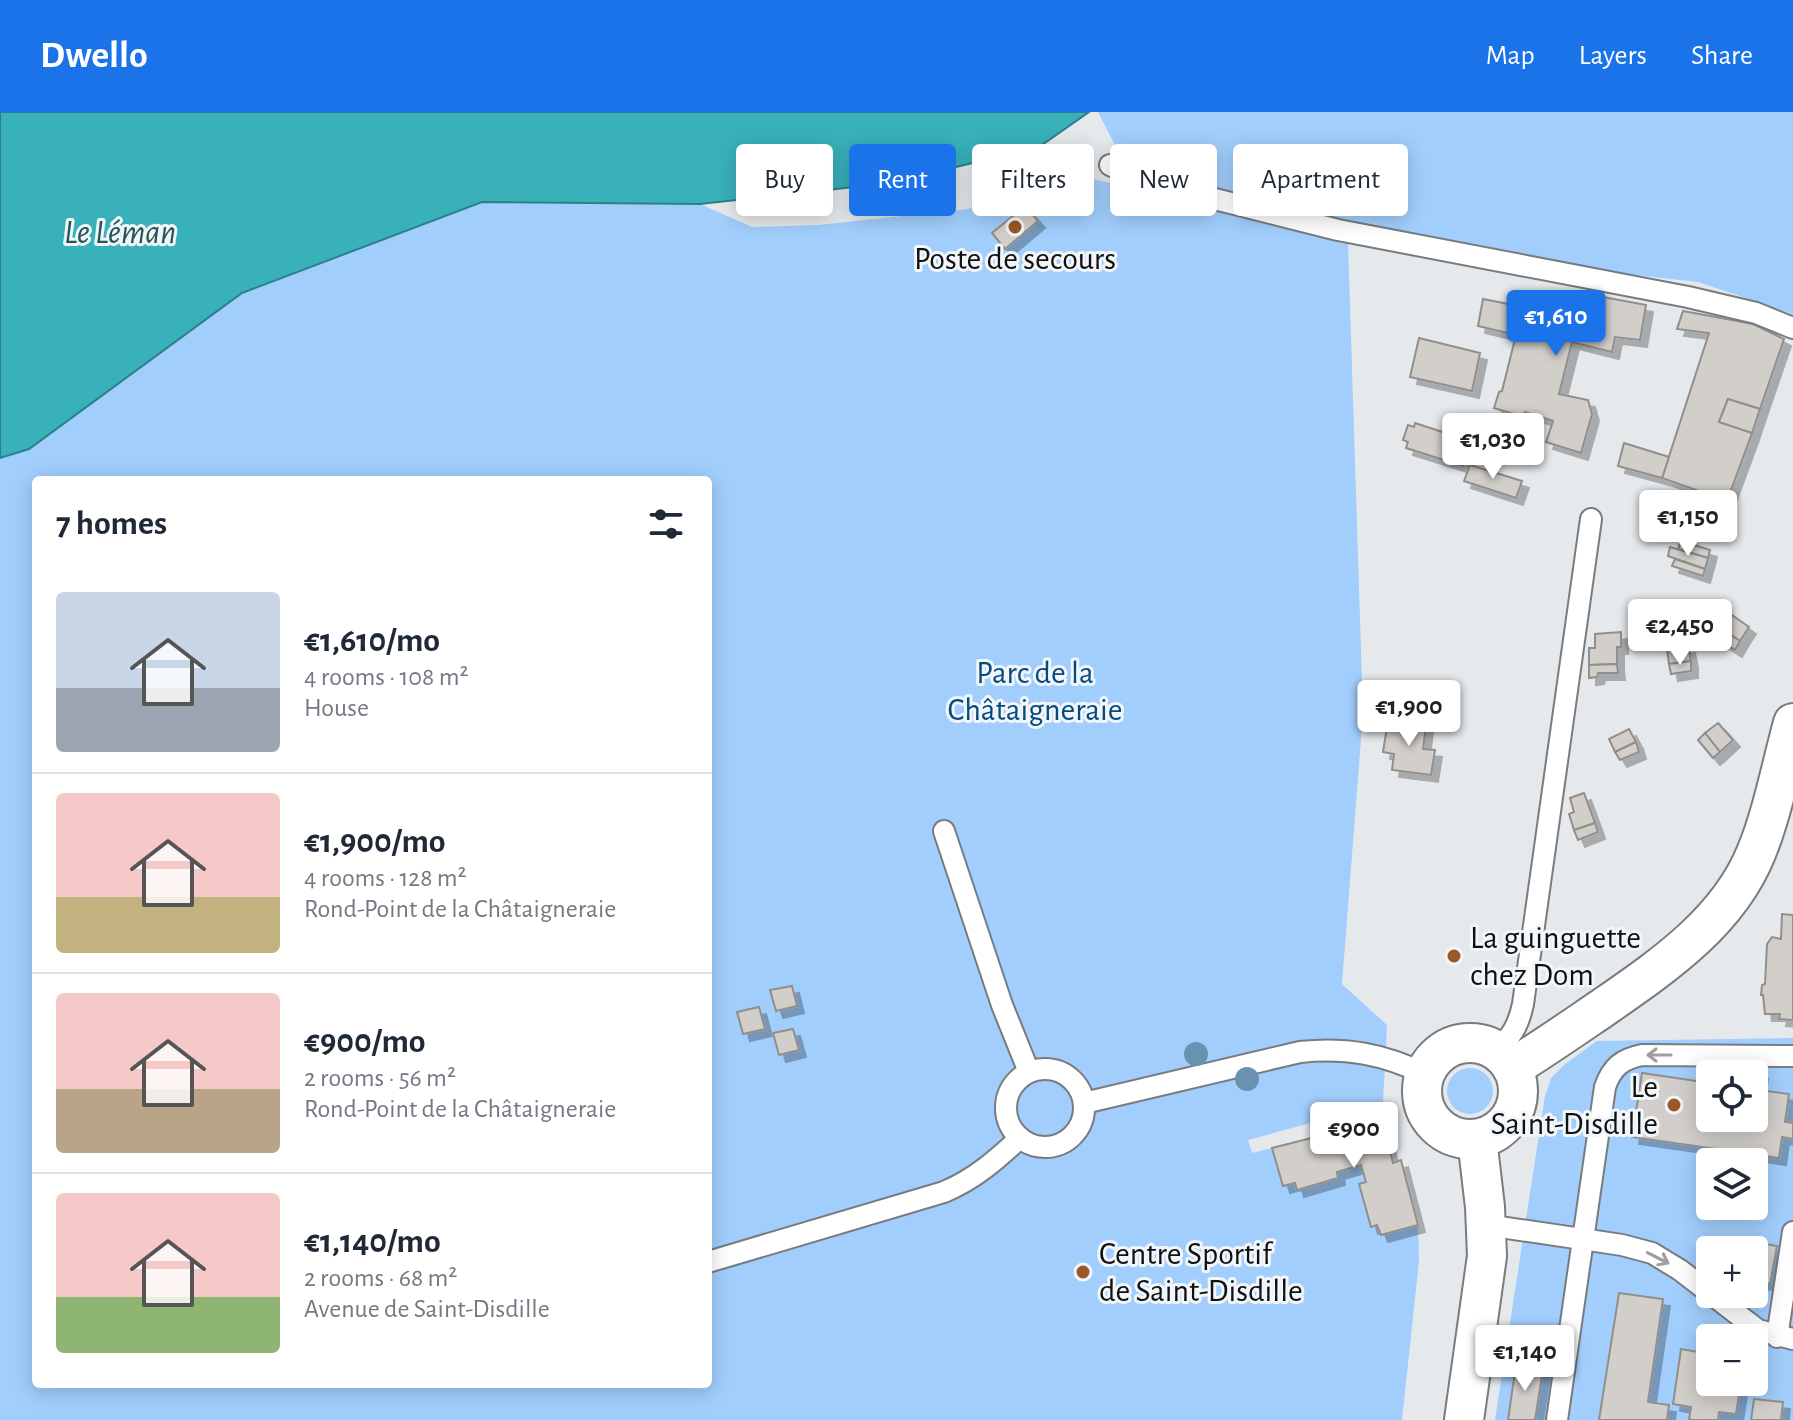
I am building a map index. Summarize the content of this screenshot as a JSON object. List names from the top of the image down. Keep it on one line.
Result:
{"water":["Le Léman"],"parks":["Parc de la Châtaigneraie"],"places":["Poste de secours","La guinguette chez Dom","Le Saint-Disdille","Centre Sportif de Saint-Disdille"],"page":{"header":"Dwello","nav":["Map","Layers","Share"],"chip":["Buy","Rent","Filters","New","Apartment"],"price":["€1,610","€1,030","€1,150","€2,450","€1,900","€900","€1,140"],"heading":"7 homes","list":[{"name":"€1,610/mo","note":"4 rooms · 108 m² · House"},{"name":"€1,900/mo","note":"4 rooms · 128 m² · Rond-Point de la Châtaigneraie"},{"name":"€900/mo","note":"2 rooms · 56 m² · Rond-Point de la Châtaigneraie"},{"name":"€1,140/mo","note":"2 rooms · 68 m² · Avenue de Saint-Disdille"}],"map_buttons":["+","−"]}}
